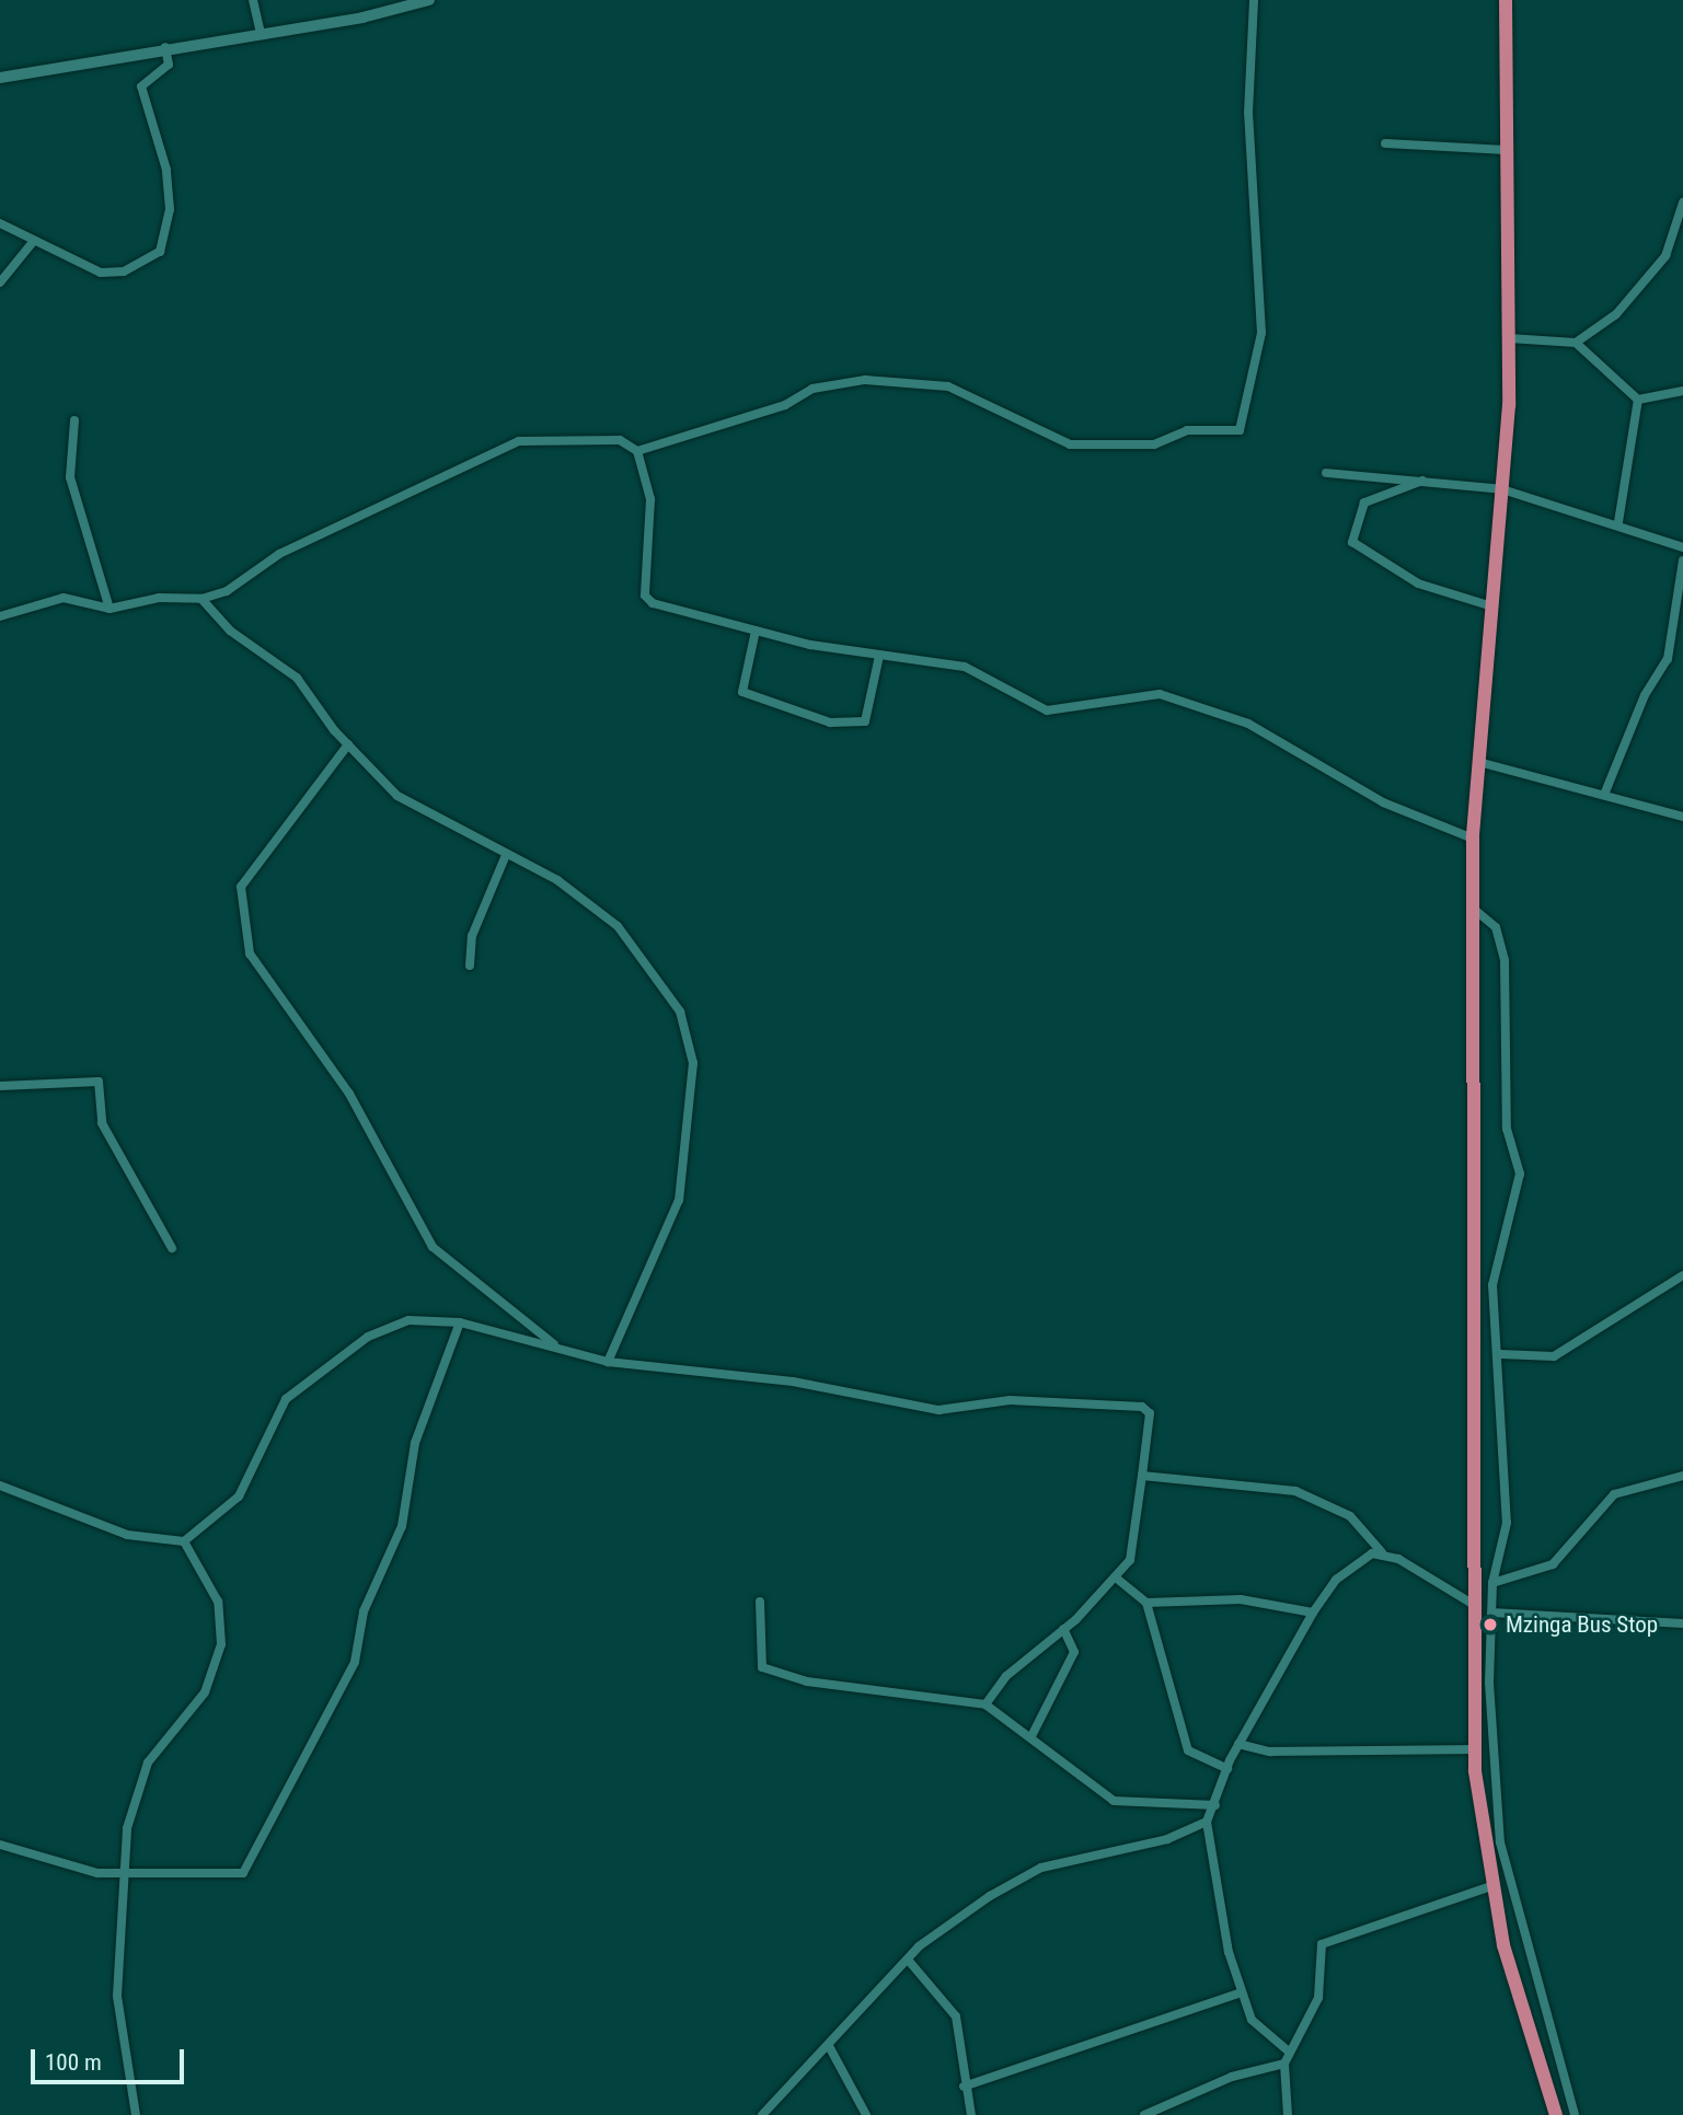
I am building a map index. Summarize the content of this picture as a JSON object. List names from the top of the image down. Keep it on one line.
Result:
{"places":["Mzinga Bus Stop"],"scale_bar":"100 m"}
